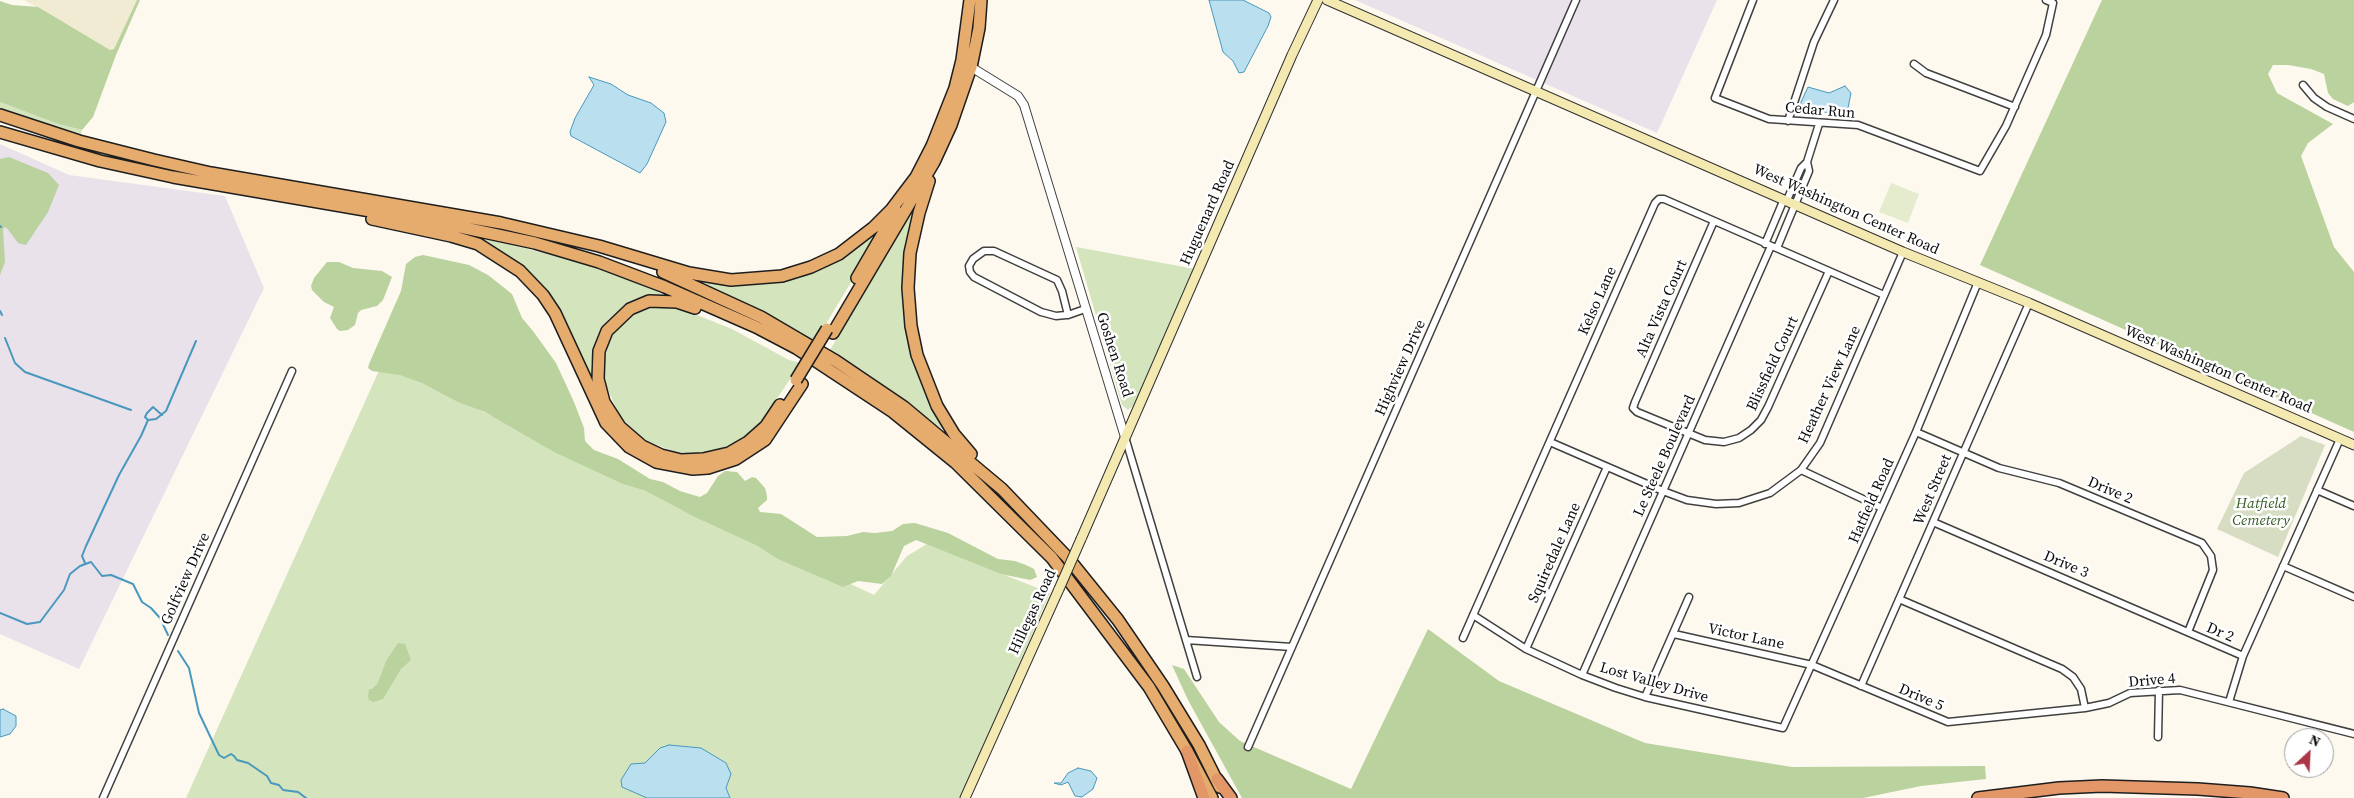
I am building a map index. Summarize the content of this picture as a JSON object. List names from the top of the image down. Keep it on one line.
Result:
{"streets":{"main road":["West Washington Center Road","Huguenard Road","Hillegas Road"],"street":["Cedar Run","Kelso Lane","Alta Vista Court","Goshen Road","Blissfield Court","Highview Drive","Heather View Lane","Le Steele Boulevard","West Street","Drive 2","Hatfield Road","Squiredale Lane","Drive 3","Golfview Drive","Dr 2","Victor Lane","Drive 4","Lost Valley Drive","Drive 5"]},"crossings":[["West Washington Center Road","Highview Drive"],["West Washington Center Road","Heather View Lane"],["West Washington Center Road","Le Steele Boulevard"],["West Washington Center Road","West Street"],["West Washington Center Road","Hatfield Road"],["Huguenard Road","Goshen Road"],["Huguenard Road","Hillegas Road"],["Kelso Lane","Alta Vista Court"],["Kelso Lane","Blissfield Court"],["Kelso Lane","Heather View Lane"],["Kelso Lane","Le Steele Boulevard"],["Kelso Lane","Lost Valley Drive"],["Alta Vista Court","Blissfield Court"],["Goshen Road","Hillegas Road"],["Blissfield Court","Le Steele Boulevard"],["Heather View Lane","Le Steele Boulevard"],["Heather View Lane","Squiredale Lane"],["Le Steele Boulevard","Lost Valley Drive"],["West Street","Drive 2"],["West Street","Drive 3"],["West Street","Drive 5"],["Drive 2","Hatfield Road"],["Drive 2","Drive 3"],["Drive 2","Dr 2"],["Hatfield Road","Victor Lane"],["Hatfield Road","Lost Valley Drive"],["Hatfield Road","Drive 5"],["Squiredale Lane","Lost Valley Drive"],["Drive 3","Dr 2"],["Victor Lane","Drive 5"],["Drive 4","Drive 5"]],"parks":["Hatfield Cemetery"],"north":"top right"}
